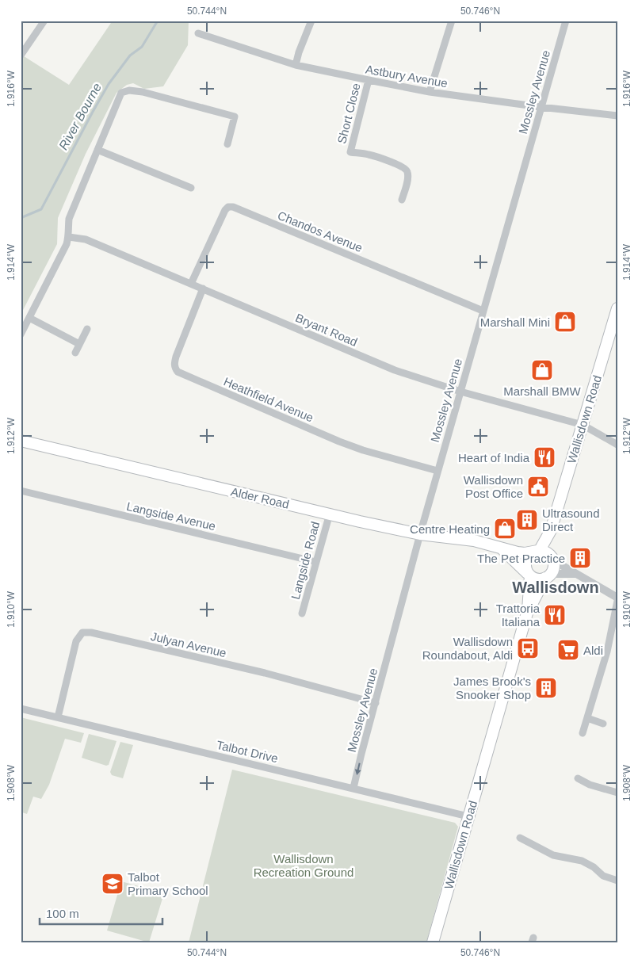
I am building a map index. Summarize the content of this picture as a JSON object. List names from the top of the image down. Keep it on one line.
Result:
{"streets":{"main road":["Wallisdown Road","Alder Road"],"street":["Astbury Avenue","Mossley Avenue","Short Close","Chandos Avenue","Bryant Road","Heathfield Avenue","Langside Avenue","Langside Road","Julyan Avenue","Talbot Drive"]},"crossings":[["Astbury Avenue","Mossley Avenue"],["Astbury Avenue","Short Close"],["Mossley Avenue","Chandos Avenue"],["Mossley Avenue","Bryant Road"],["Mossley Avenue","Heathfield Avenue"],["Mossley Avenue","Alder Road"],["Mossley Avenue","Julyan Avenue"],["Mossley Avenue","Talbot Drive"],["Chandos Avenue","Bryant Road"],["Bryant Road","Heathfield Avenue"],["Bryant Road","Wallisdown Road"],["Wallisdown Road","Alder Road"],["Wallisdown Road","Talbot Drive"],["Alder Road","Langside Road"],["Langside Avenue","Langside Road"],["Julyan Avenue","Talbot Drive"]],"districts":["Wallisdown"],"water":["River Bourne"],"parks":["Wallisdown Recreation Ground"],"places":{"shop":["Marshall Mini","Marshall BMW","Centre Heating"],"restaurant":["Heart of India","Trattoria Italiana"],"public building":["Wallisdown Post Office"],"building":["Ultrasound Direct","The Pet Practice","James Brook's Snooker Shop"],"bus stop":["Wallisdown Roundabout, Aldi"],"supermarket":["Aldi"],"school or university":["Talbot Primary School"]},"scale_bar":"100 m","coordinates":["50.744°N","50.746°N","1.916°W","1.914°W","1.912°W","1.910°W","1.908°W"]}
